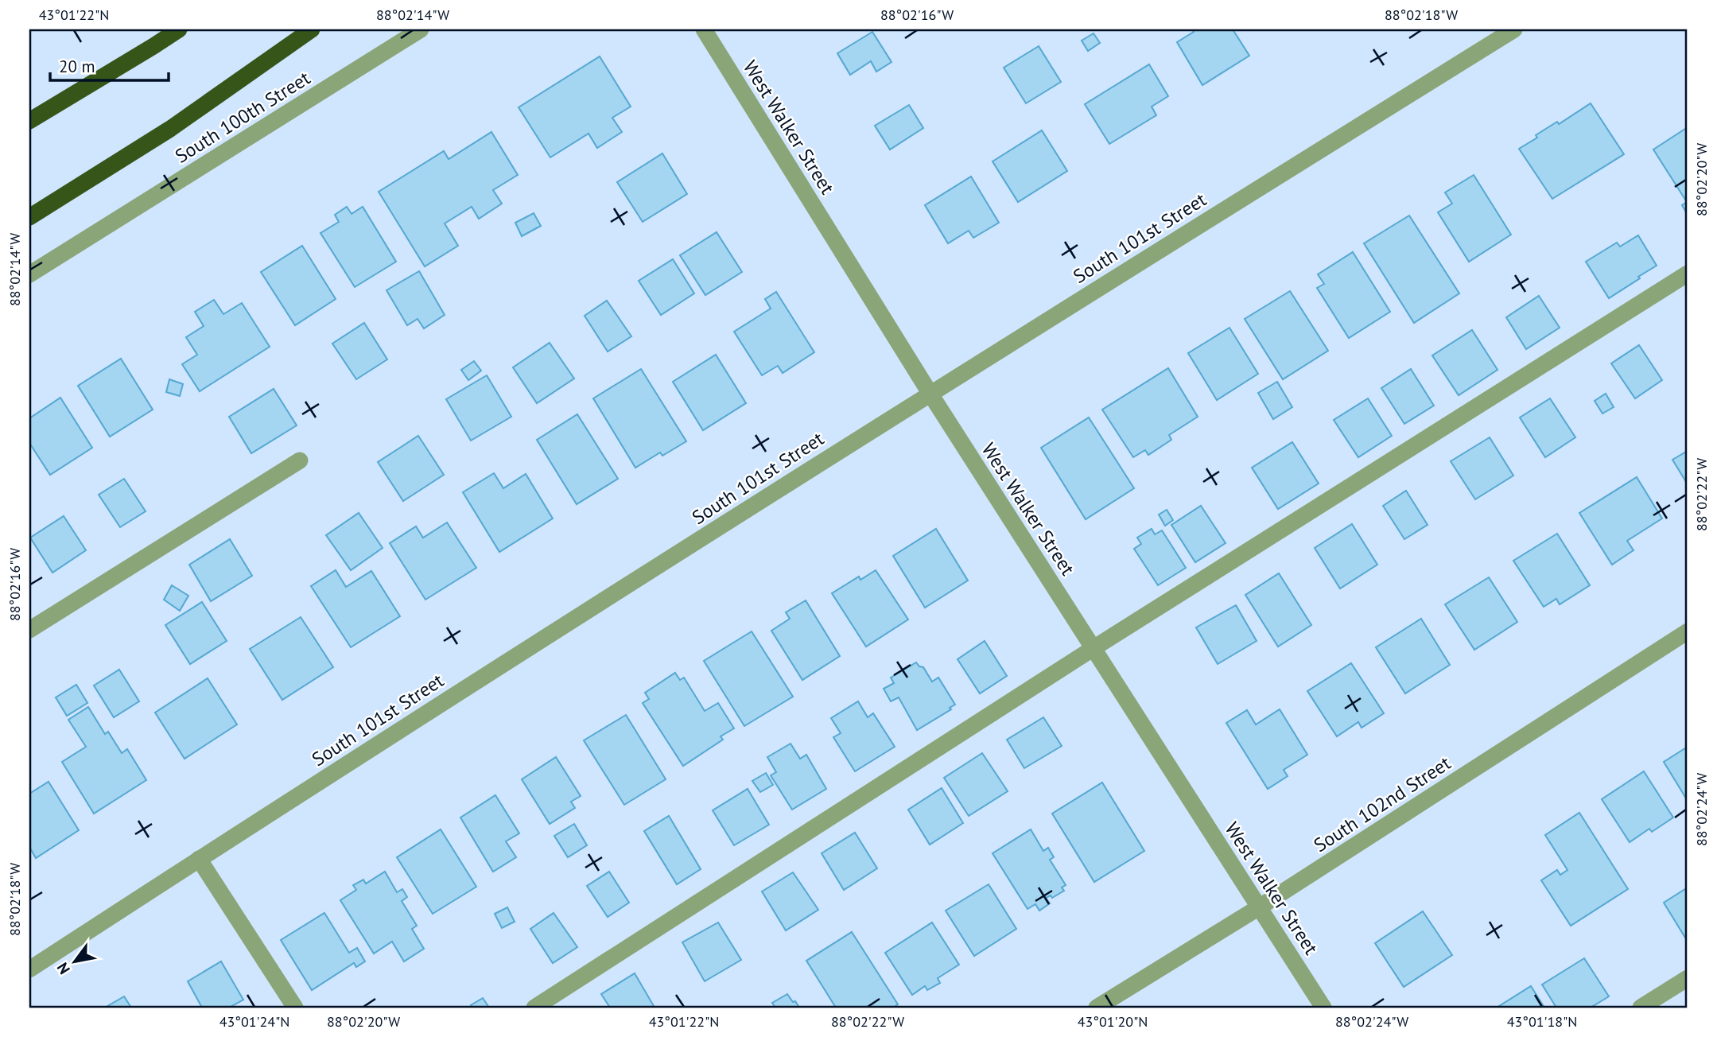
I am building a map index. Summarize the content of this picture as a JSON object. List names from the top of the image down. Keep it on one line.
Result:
{"streets":{"street":["South 100th Street","West Walker Street","South 101st Street","South 102nd Street"]},"crossings":[["West Walker Street","South 101st Street"],["West Walker Street","South 102nd Street"]],"scale_bar":"20 m","north":"bottom left","coordinates":["43°01'22\"N","88°02'14\"W","88°02'16\"W","88°02'18\"W","88°02'20\"W","88°02'22\"W","88°02'24\"W","43°01'24\"N","43°01'20\"N","43°01'18\"N"]}
